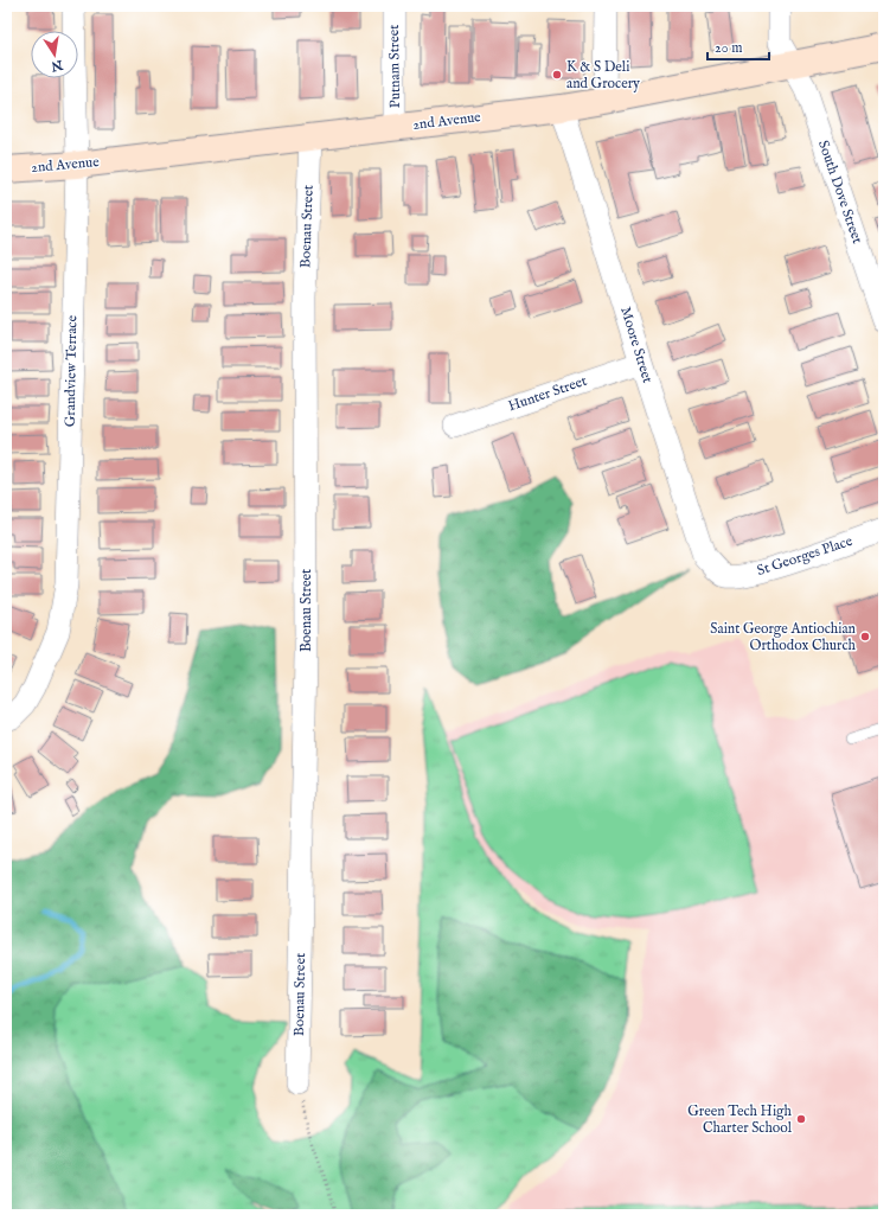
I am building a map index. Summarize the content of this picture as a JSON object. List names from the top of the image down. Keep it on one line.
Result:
{"streets":{"street":["Putnam Street","2nd Avenue","South Dove Street","Boenau Street","Moore Street","Grandview Terrace","Hunter Street","St Georges Place"]},"crossings":[["Putnam Street","2nd Avenue"],["2nd Avenue","South Dove Street"],["2nd Avenue","Boenau Street"],["2nd Avenue","Moore Street"],["2nd Avenue","Grandview Terrace"],["Moore Street","Hunter Street"],["Moore Street","St Georges Place"]],"places":["K & S Deli and Grocery","Saint George Antiochian Orthodox Church","Green Tech High Charter School"],"scale_bar":"20 m","north":"bottom"}
